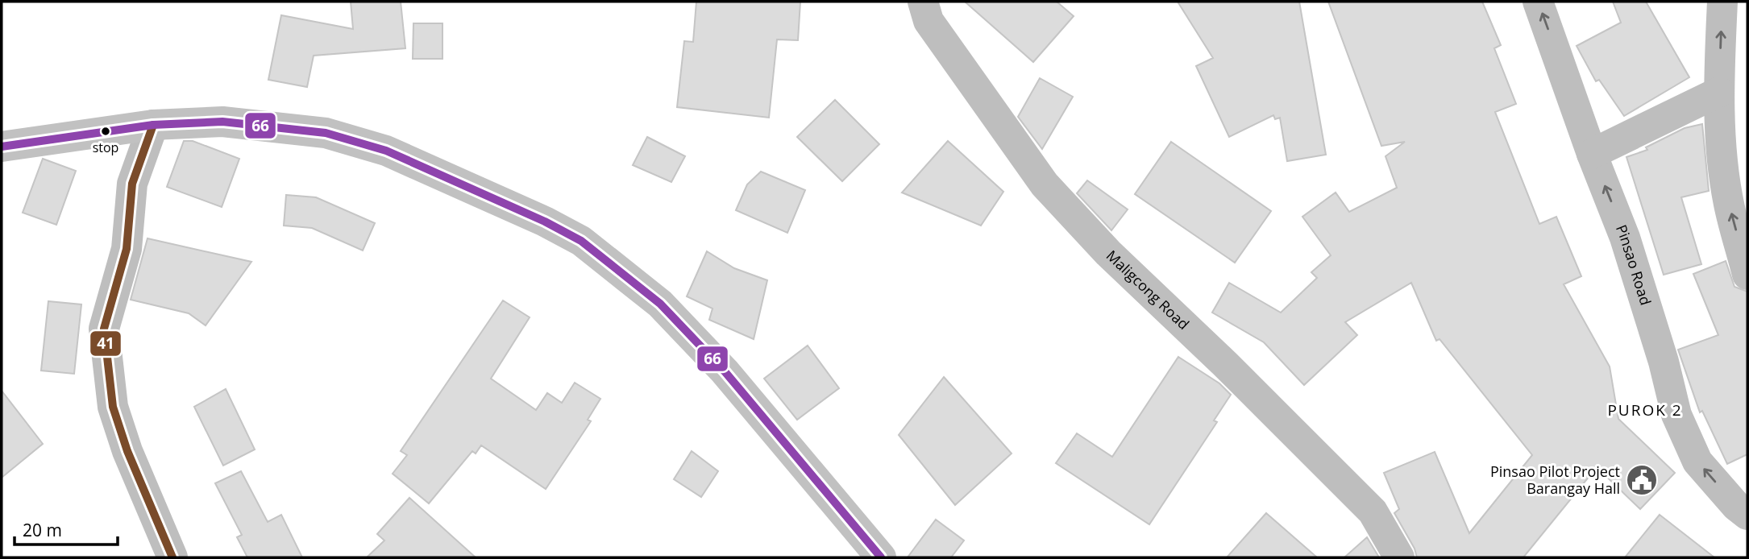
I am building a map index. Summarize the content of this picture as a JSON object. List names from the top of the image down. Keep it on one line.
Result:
{"streets":{"street":["Pinsao Road","Maligcong Road"]},"districts":["PUROK 2"],"places":{"other":["stop"],"public building":["Pinsao Pilot Project Barangay Hall"]},"lines":["transit line 66","transit line 41"],"scale_bar":"20 m"}
